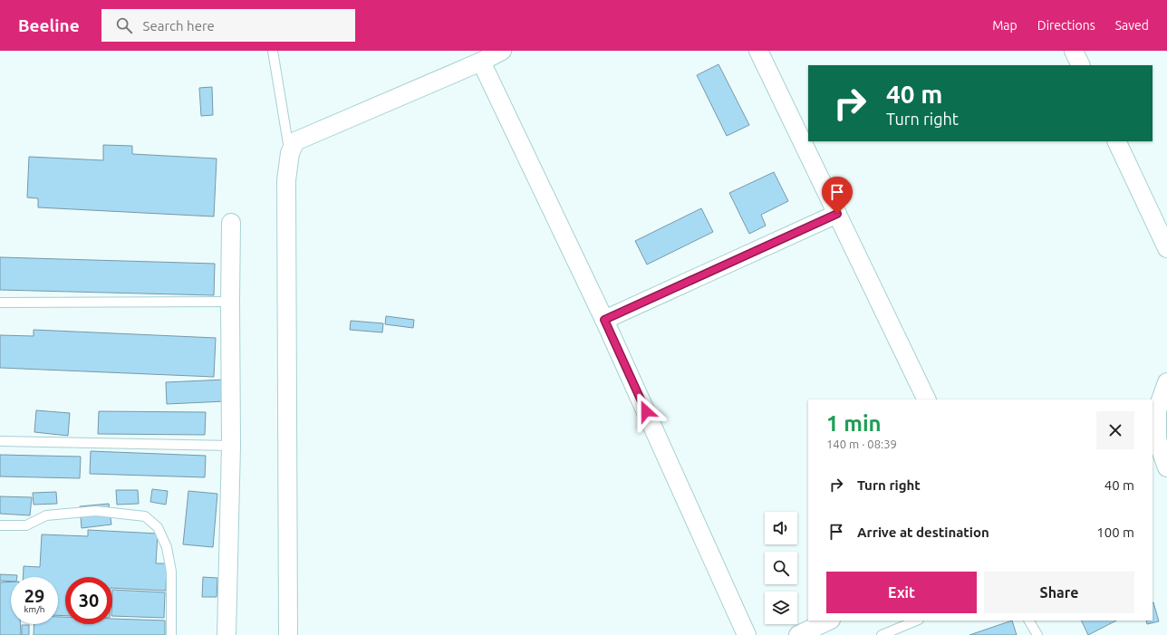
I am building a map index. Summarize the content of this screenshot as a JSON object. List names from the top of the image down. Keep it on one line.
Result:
{"page":{"header":"Beeline","search":"Search here","nav":["Map","Directions","Saved"],"turn":["40 m","Turn right"],"heading":["1 min","140 m · 08:39"],"list":[{"name":"Turn right","value":"40 m"},{"name":"Arrive at destination","value":"100 m"}],"buttons":["Exit","Share"],"speed":"29 km/h","limit":"30"}}
